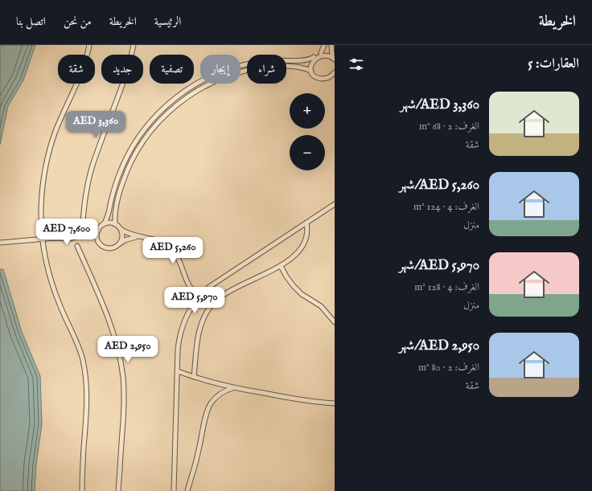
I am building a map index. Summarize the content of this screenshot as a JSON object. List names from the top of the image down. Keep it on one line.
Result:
{"page":{"header":"الخريطة","nav":["الرئيسية","الخريطة","من نحن","اتصل بنا"],"heading":"العقارات: 5","chip":["شراء","إيجار","تصفية","جديد","شقة"],"list":[{"name":"AED 3,360/شهر","note":"الغرف: 2 · 68 m² · شقة"},{"name":"AED 5,260/شهر","note":"الغرف: 4 · 124 m² · منزل"},{"name":"AED 5,970/شهر","note":"الغرف: 4 · 128 m² · منزل"},{"name":"AED 2,950/شهر","note":"الغرف: 2 · 80 m² · شقة"}],"map_buttons":["+","−"],"price":["AED 3,360","AED 7,600","AED 5,260","AED 5,970","AED 2,950"]}}
